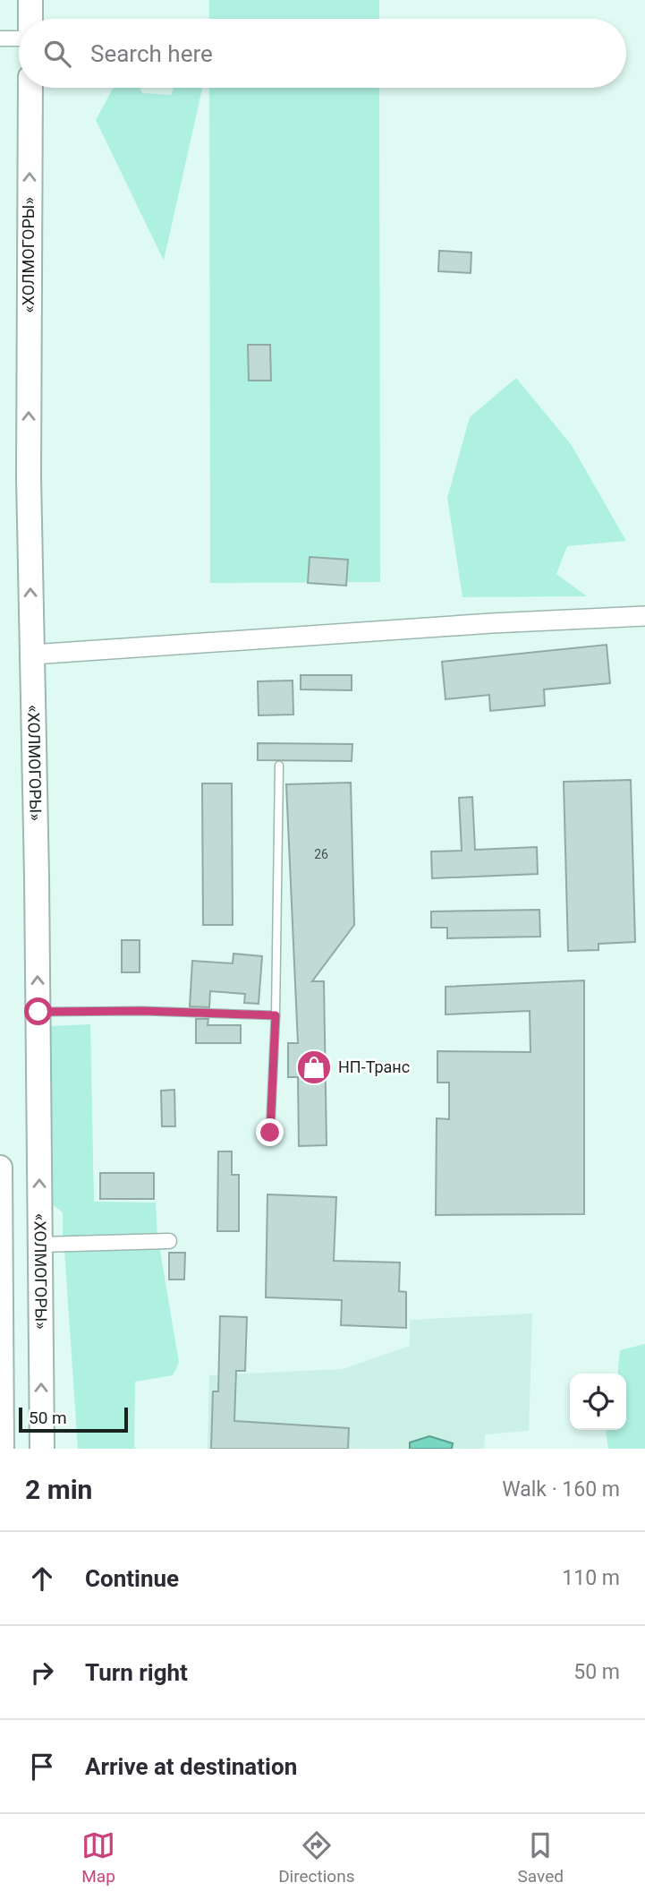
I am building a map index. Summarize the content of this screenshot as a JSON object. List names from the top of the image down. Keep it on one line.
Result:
{"streets":{"highway":["«ХОЛМОГОРЫ»"]},"one_way":["«ХОЛМОГОРЫ»"],"places":{"shop":["НП-Транс"]},"house_numbers":["26"],"scale_bar":"50 m","page":{"search":"Search here","scale":"50 m","heading":["2 min","Walk · 160 m"],"list":[["Continue","110 m"],["Turn right","50 m"],"Arrive at destination"],"nav":["Map","Directions","Saved"]}}
